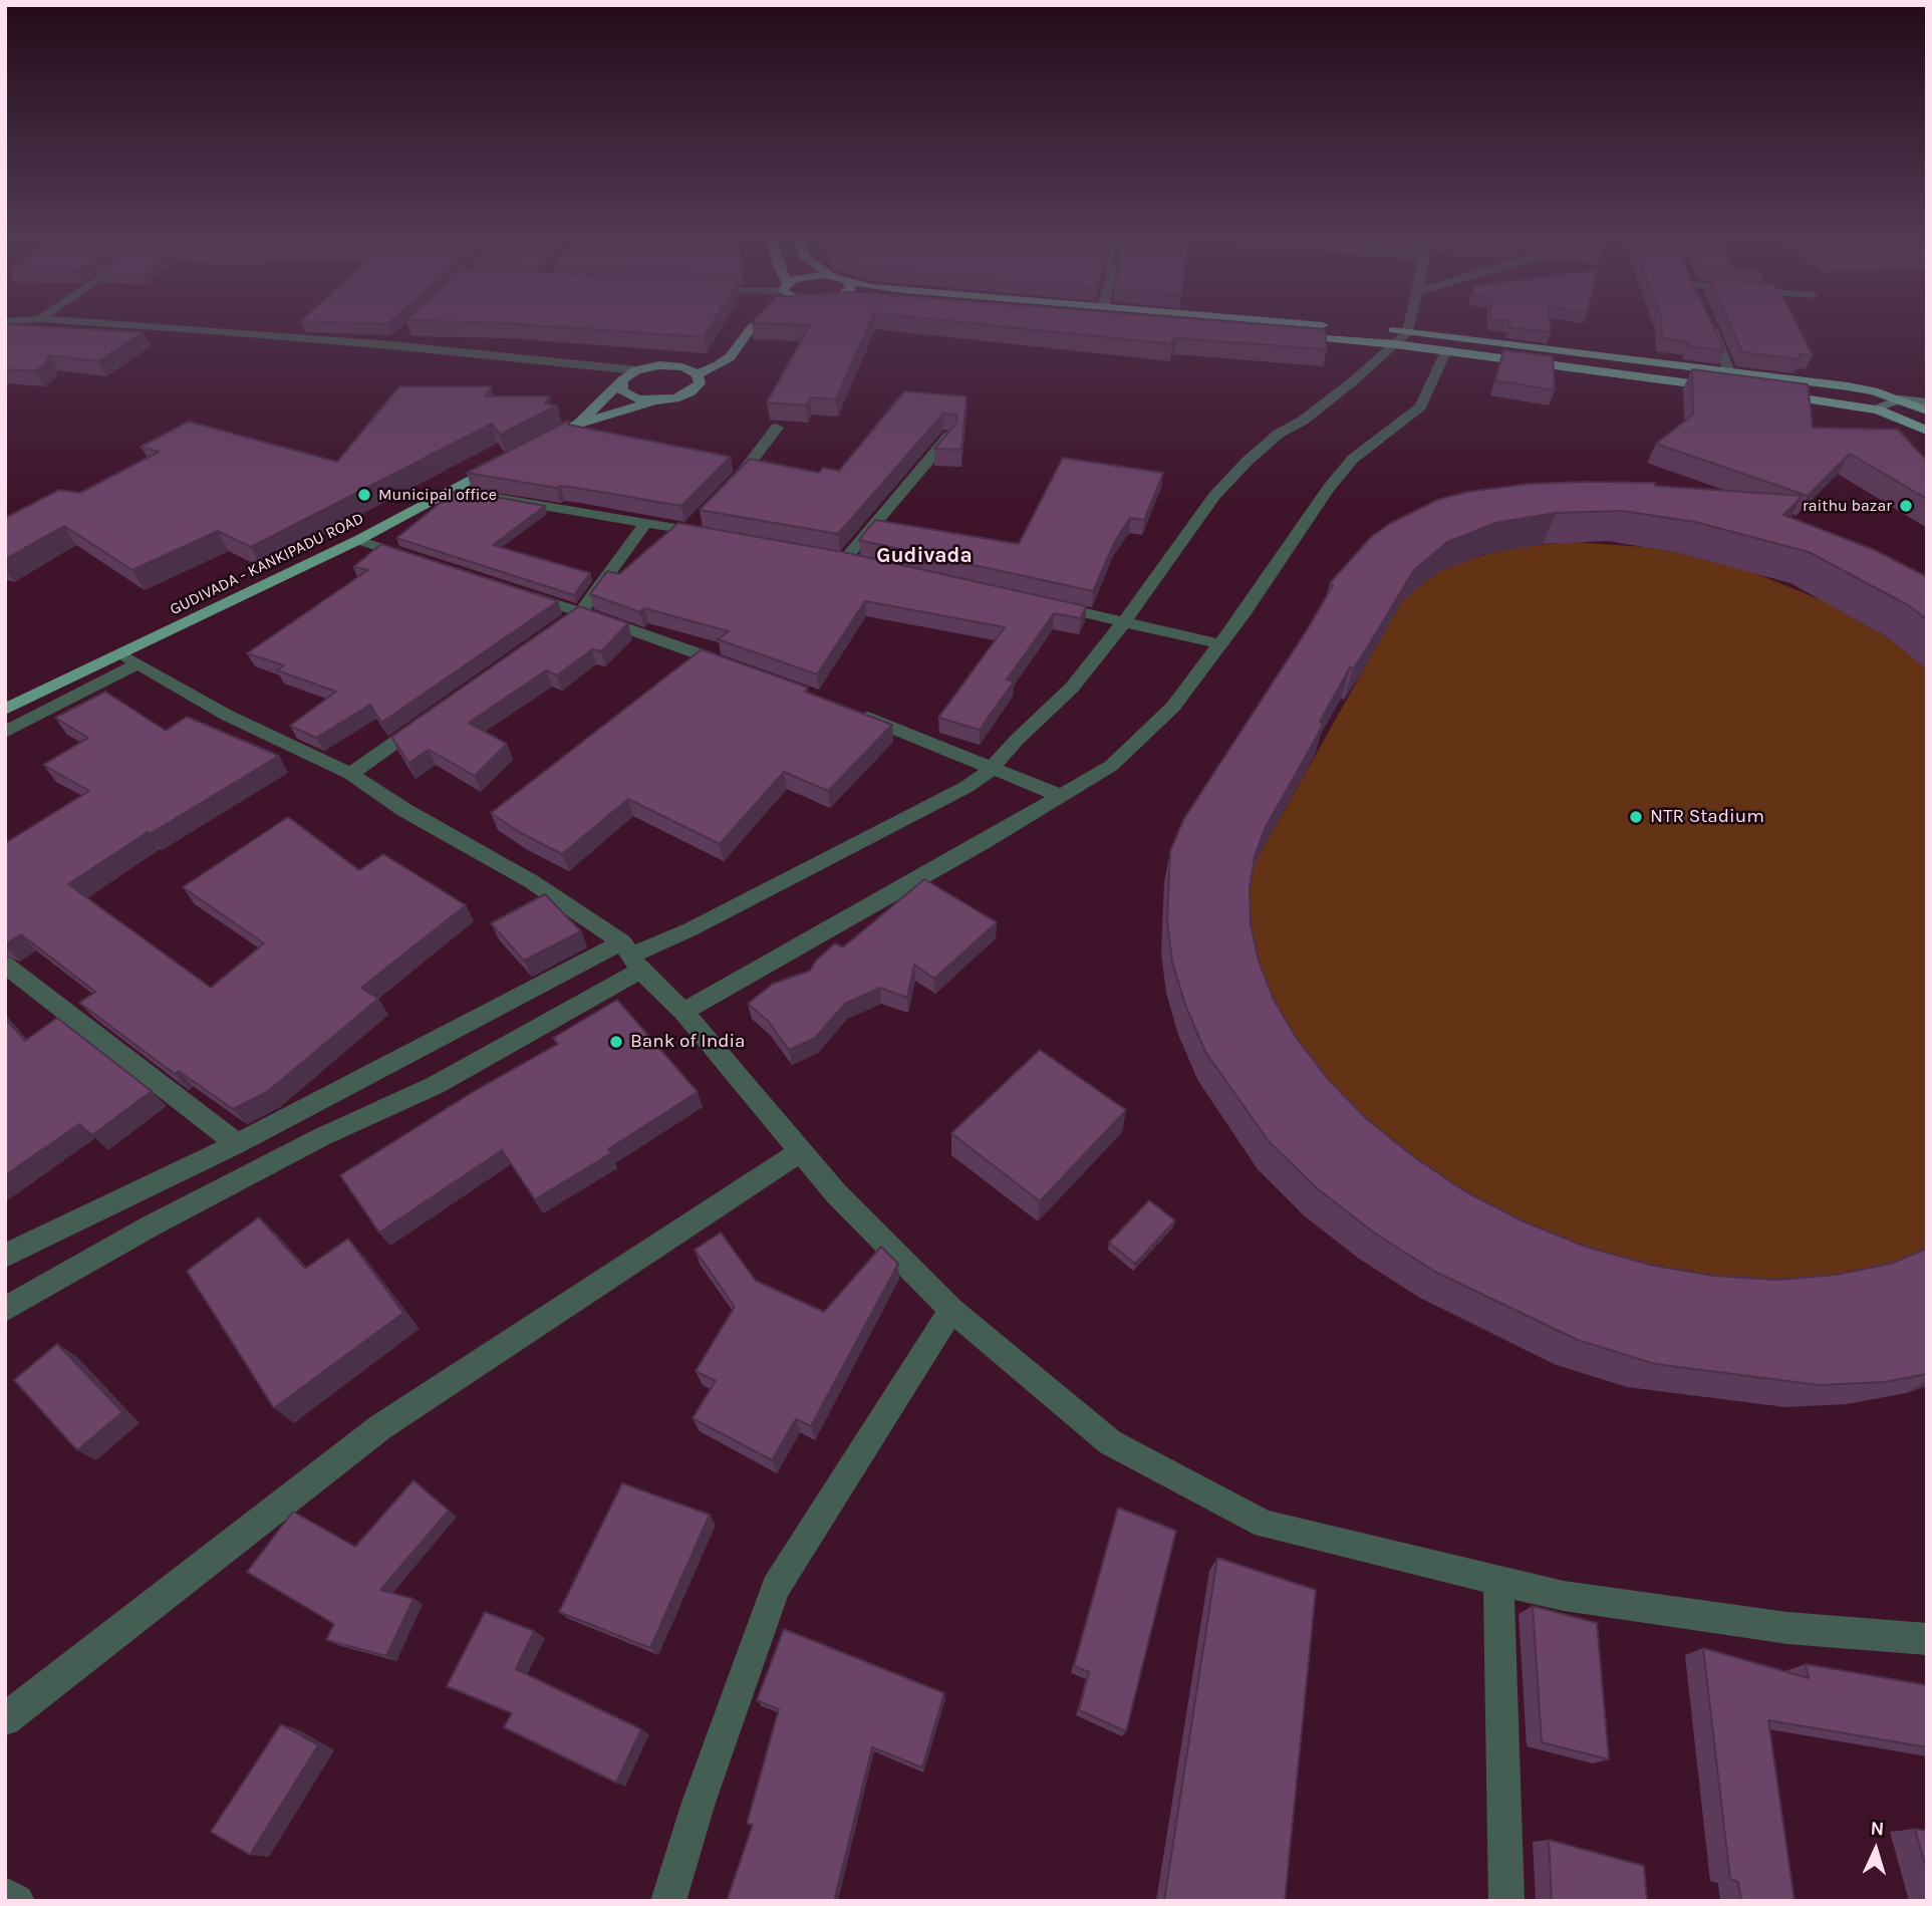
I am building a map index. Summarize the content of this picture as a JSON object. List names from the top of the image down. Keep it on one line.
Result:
{"streets":{"main road":["GUDIVADA - KANKIPADU ROAD"]},"districts":["Gudivada"],"places":["Municipal office","raithu bazar","NTR Stadium","Bank of India"],"north":"top"}
